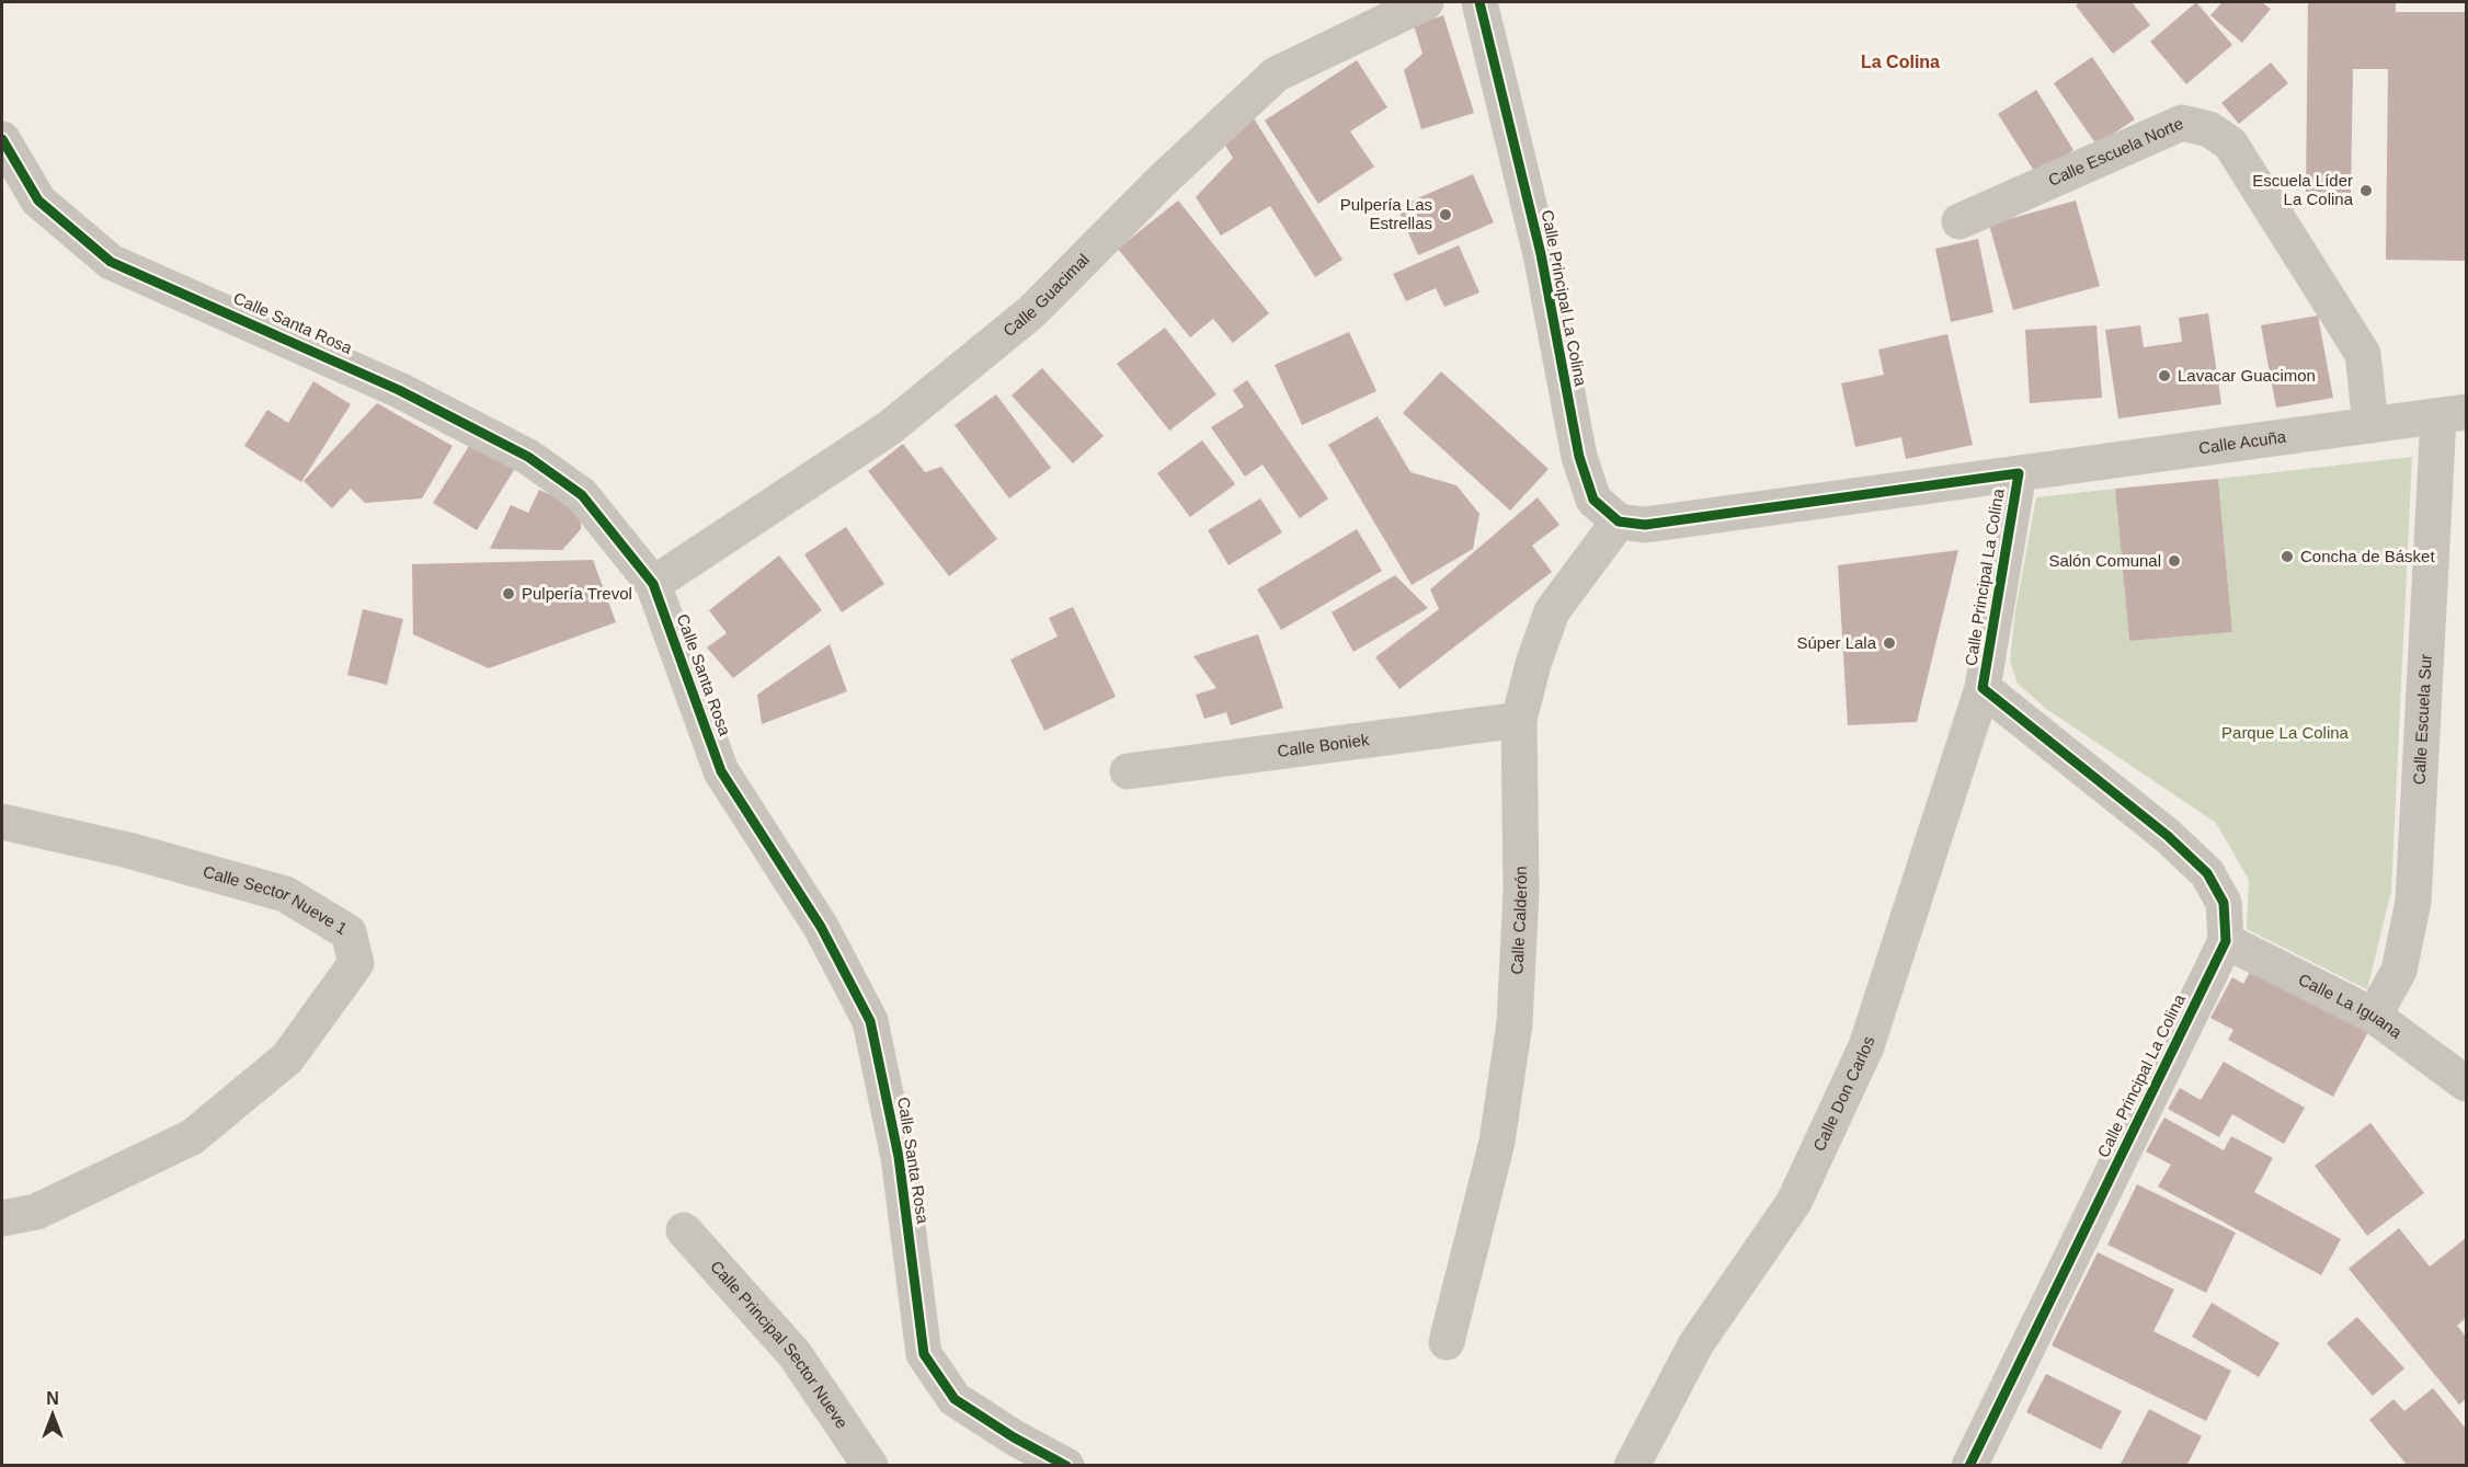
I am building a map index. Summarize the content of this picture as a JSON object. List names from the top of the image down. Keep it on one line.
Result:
{"streets":{"street":["Calle Escuela Norte","Calle Guacimal","Calle Principal La Colina","Calle Santa Rosa","Calle Acuña","Calle Escuela Sur","Calle Boniek","Calle Sector Nueve 1","Calle Calderón","Calle La Iguana","Calle Don Carlos","Calle Principal Sector Nueve"]},"crossings":[["Calle Escuela Norte","Calle Acuña"],["Calle Guacimal","Calle Santa Rosa"],["Calle Principal La Colina","Calle Acuña"],["Calle Principal La Colina","Calle Calderón"],["Calle Principal La Colina","Calle La Iguana"],["Calle Principal La Colina","Calle Don Carlos"],["Calle Acuña","Calle Escuela Sur"],["Calle Escuela Sur","Calle La Iguana"],["Calle Boniek","Calle Calderón"]],"districts":["La Colina"],"parks":["Parque La Colina"],"places":["Escuela Líder La Colina","Pulpería Las Estrellas","Lavacar Guacimon","Concha de Básket","Salón Comunal","Pulpería Trevol","Súper Lala"],"north":"top"}
